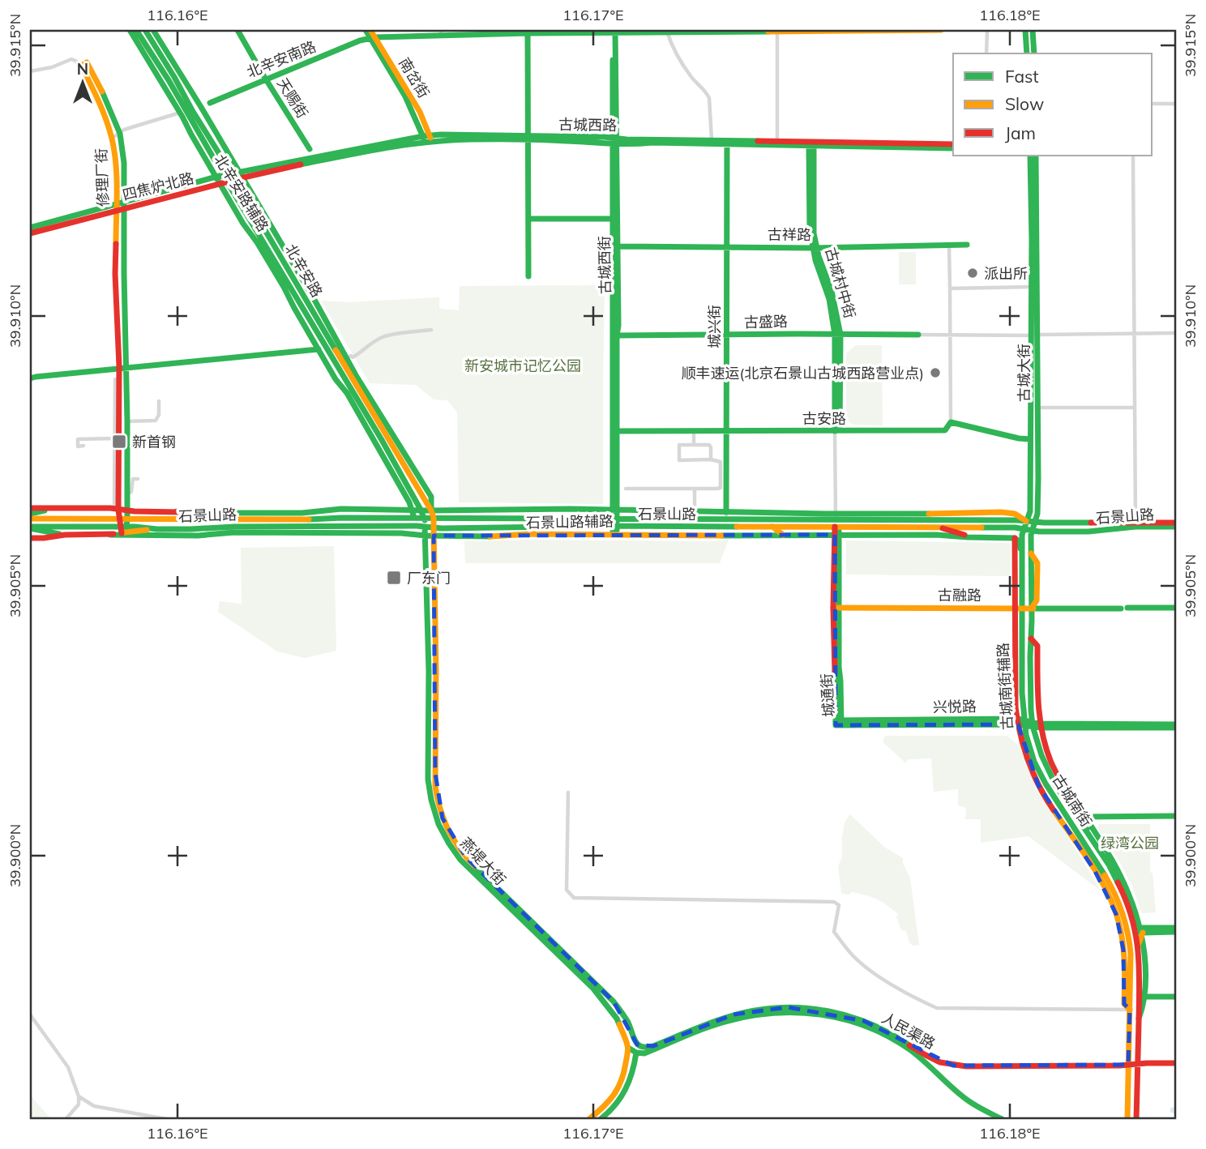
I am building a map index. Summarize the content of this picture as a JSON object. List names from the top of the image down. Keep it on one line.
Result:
{"streets":{"main road":["北辛安南路","南岔街","天赐街","古城西路","修理厂街","四焦炉北路","北辛安路辅路","古祥路","古城西街","北辛安路","古城村中街","古盛路","城兴街","古城大街","古安路","石景山路","石景山路辅路","古融路","古城南街辅路","城通街","兴悦路","古城南街","燕堤大街","人民渠路"]},"crossings":[["北辛安南路","南岔街"],["北辛安南路","天赐街"],["北辛安南路","古城西街"],["南岔街","古城西路"],["古城西路","四焦炉北路"],["古城西路","北辛安路辅路"],["古城西路","古城西街"],["古城西路","北辛安路"],["古城西路","古城村中街"],["古城西路","城兴街"],["修理厂街","四焦炉北路"],["修理厂街","石景山路"],["四焦炉北路","北辛安路辅路"],["四焦炉北路","北辛安路"],["北辛安路辅路","北辛安路"],["北辛安路辅路","石景山路"],["北辛安路辅路","石景山路辅路"],["古祥路","古城西街"],["古祥路","古城村中街"],["古祥路","城兴街"],["古城西街","古盛路"],["古城西街","古安路"],["古城西街","石景山路"],["古城西街","石景山路辅路"],["北辛安路","石景山路"],["北辛安路","石景山路辅路"],["北辛安路","燕堤大街"],["古城村中街","古盛路"],["古城村中街","古安路"],["古盛路","城兴街"],["城兴街","古安路"],["城兴街","石景山路辅路"],["古城大街","石景山路"],["古城大街","古城南街"],["石景山路","石景山路辅路"],["石景山路","城通街"],["石景山路","古城南街"],["石景山路","燕堤大街"],["石景山路辅路","城通街"],["石景山路辅路","燕堤大街"],["古融路","城通街"],["古融路","古城南街"],["古城南街辅路","兴悦路"],["古城南街辅路","古城南街"],["城通街","兴悦路"],["兴悦路","古城南街"],["古城南街","人民渠路"],["燕堤大街","人民渠路"]],"parks":["新安城市记忆公园","绿湾公园"],"places":{"other":["派出所","顺丰速运(北京石景山古城西路营业点)"],"transit":["新首钢","厂东门"]},"legend":["Fast","Slow","Jam"],"north":"top","coordinates":["116.16°E","116.17°E","116.18°E","39.915°N","39.910°N","39.905°N","39.900°N"]}
